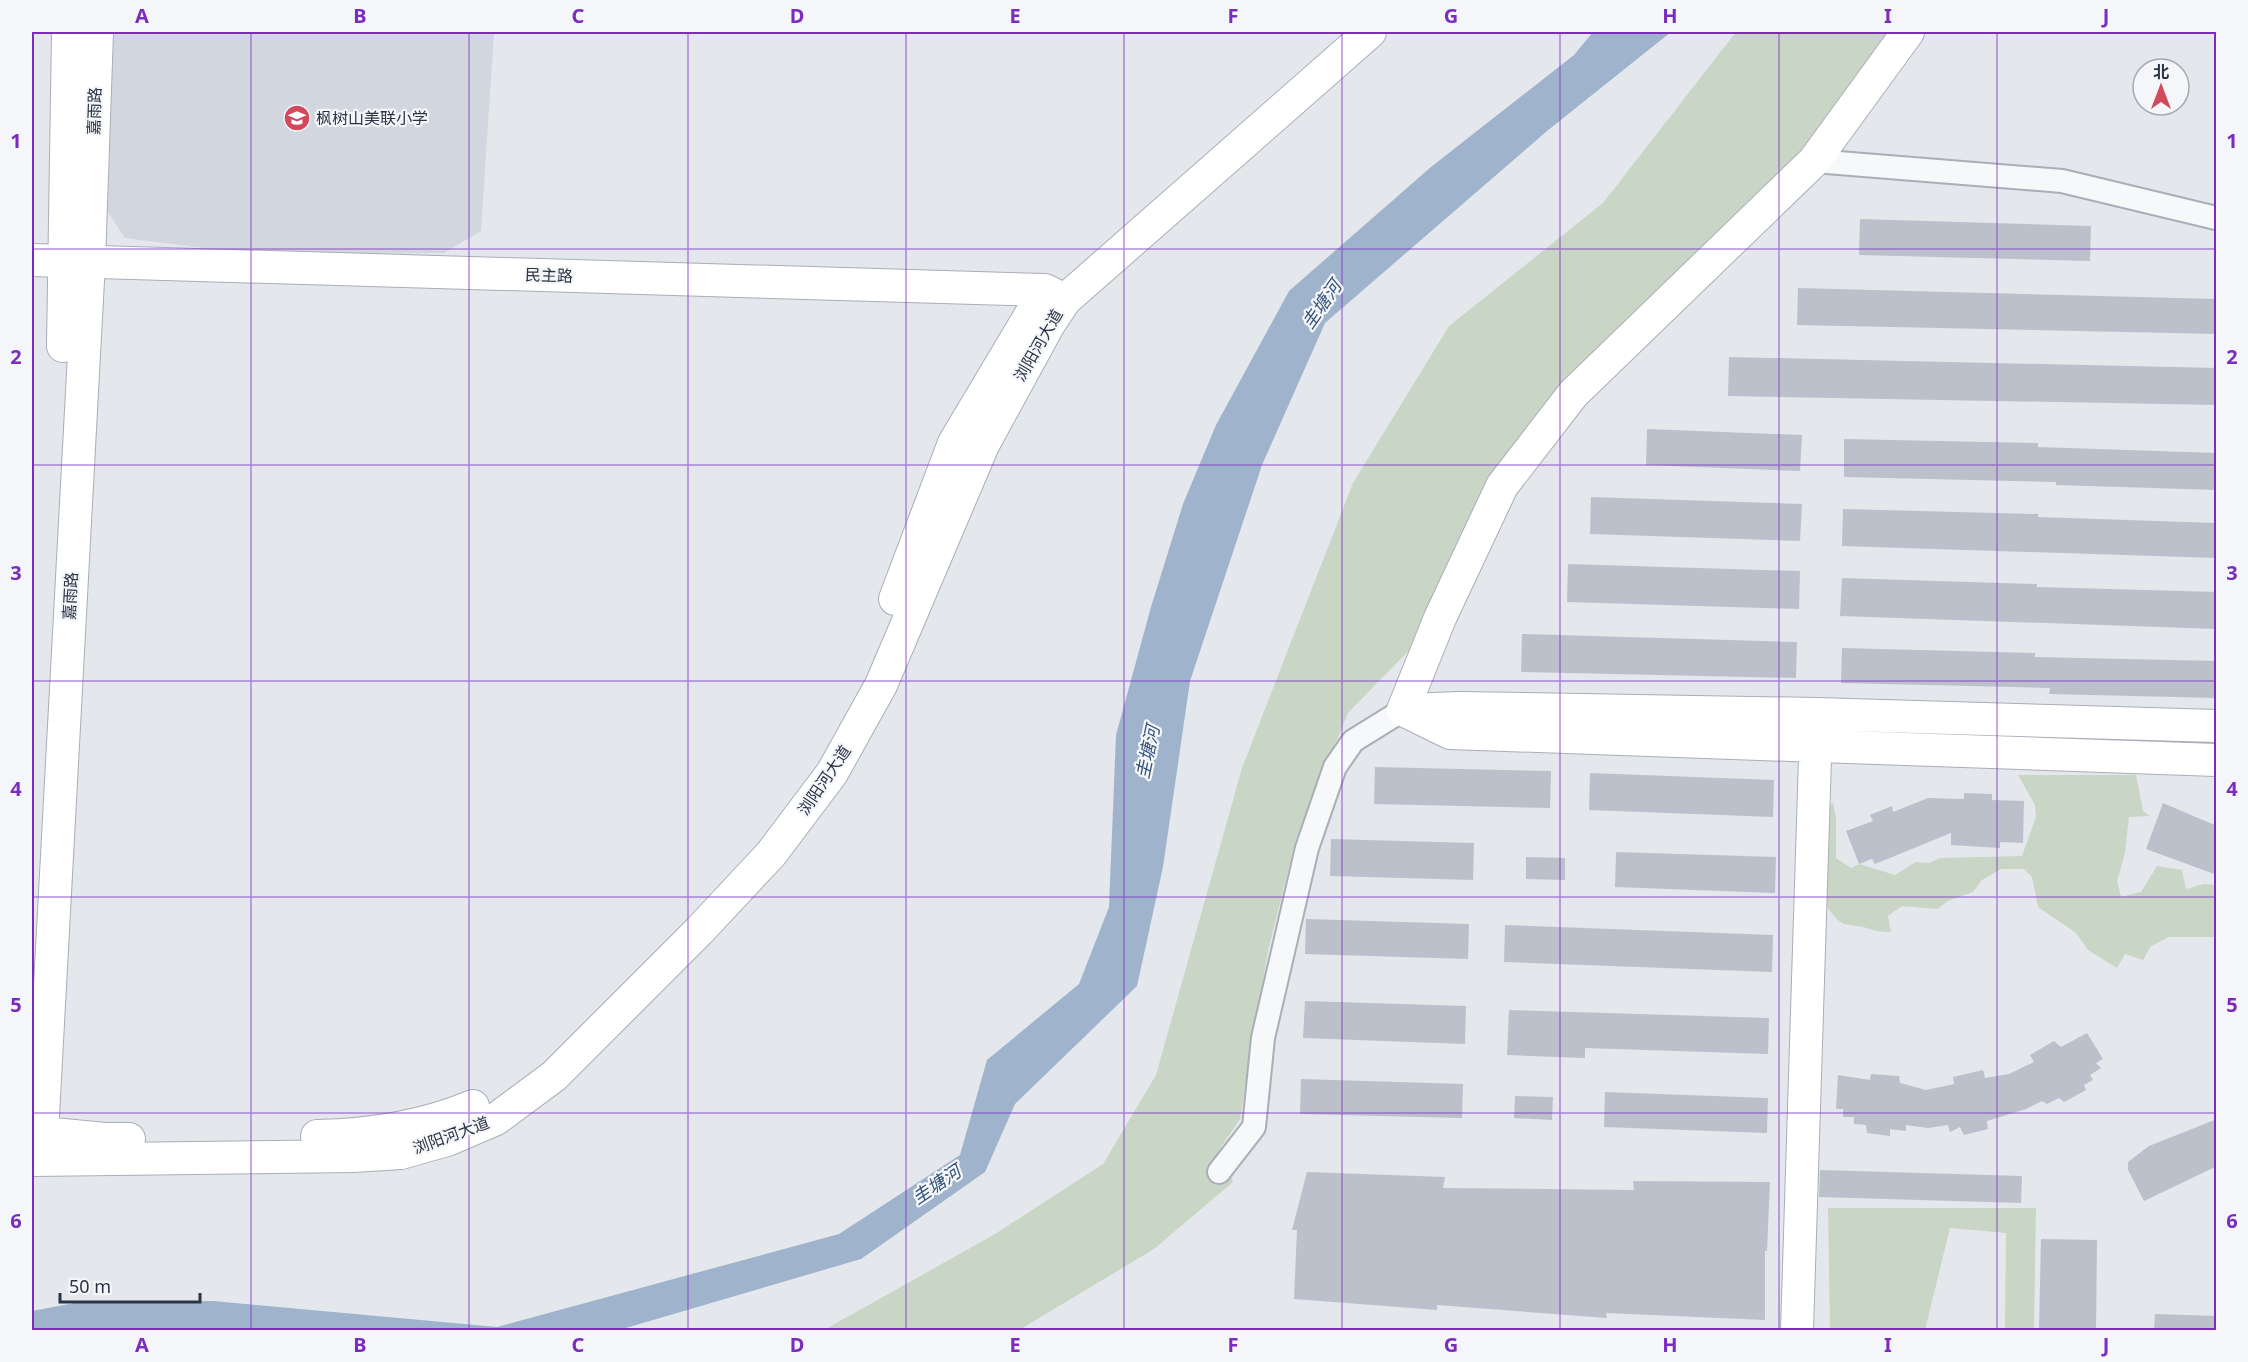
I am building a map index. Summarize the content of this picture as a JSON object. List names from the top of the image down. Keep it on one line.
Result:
{"streets":{"main road":["嘉雨路","民主路","浏阳河大道"]},"crossings":[["嘉雨路","民主路"],["嘉雨路","浏阳河大道"],["民主路","浏阳河大道"]],"water":["圭塘河"],"places":{"school or university":["枫树山美联小学"]},"scale_bar":"50 m","north":"top","grid":{"columns":["A","B","C","D","E","F","G","H","I","J"],"rows":["1","2","3","4","5","6"]}}
